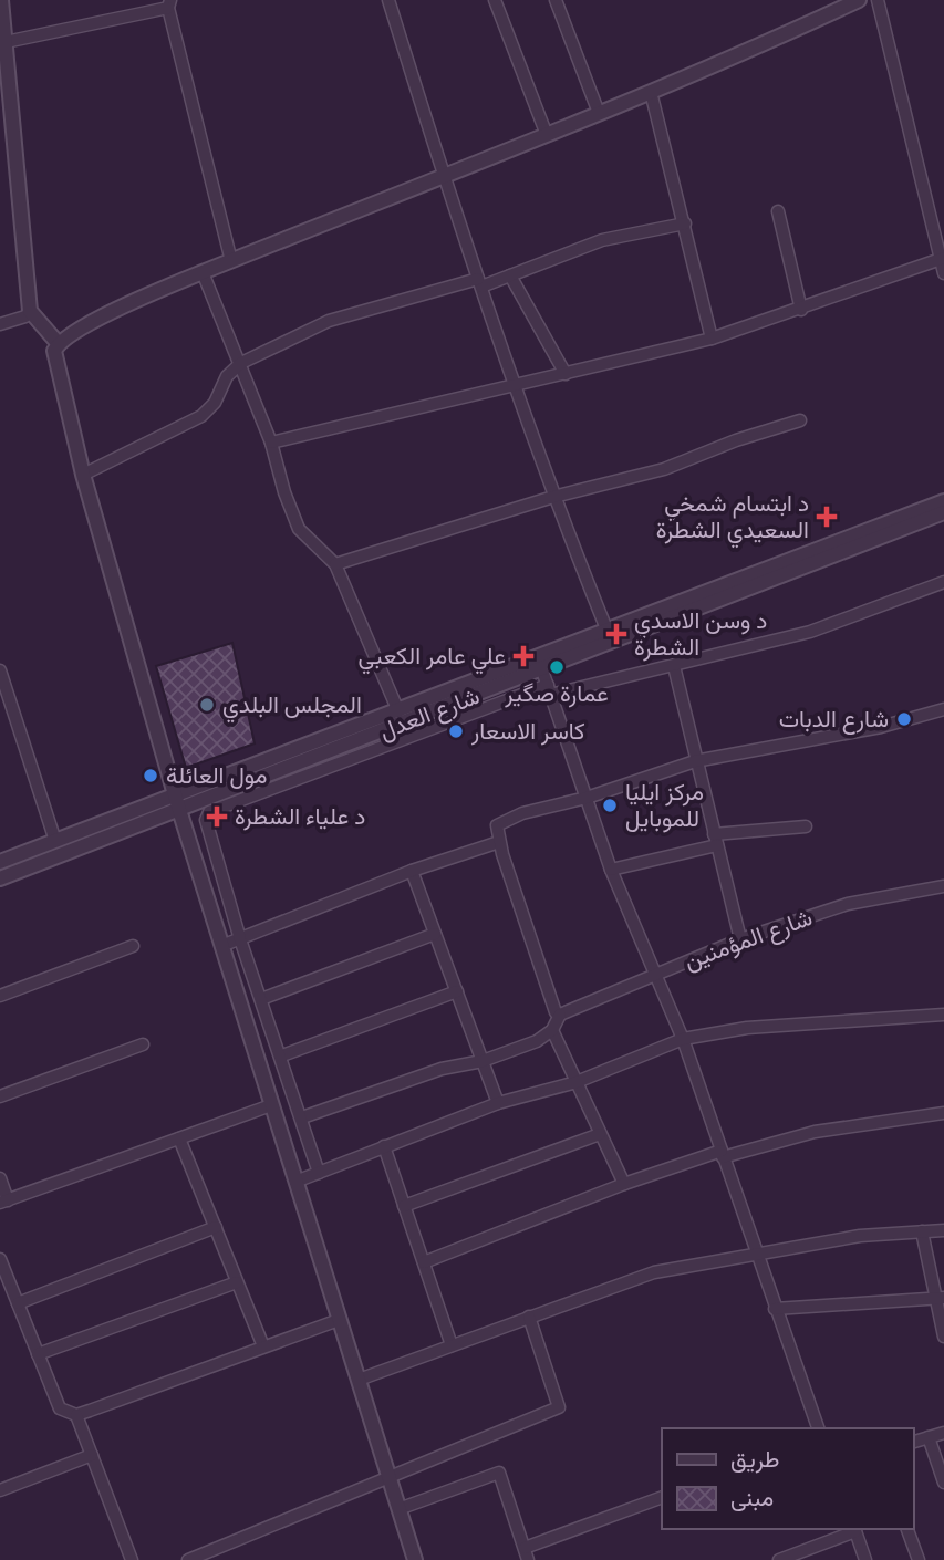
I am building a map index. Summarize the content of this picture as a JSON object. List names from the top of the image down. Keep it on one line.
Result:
{"streets":{"street":["شارع العدل","شارع المؤمنين"]},"places":{"health":["د ابتسام شمخي السعيدي الشطرة","د وسن الاسدي الشطرة","علي عامر الكعبي","د علياء الشطرة"],"other":["عمارة صگير","المجلس البلدي","شارع الدبات","كاسر الاسعار","مول العائلة","مركز ايليا للموبايل"]},"legend":["طريق","مبنى"]}
